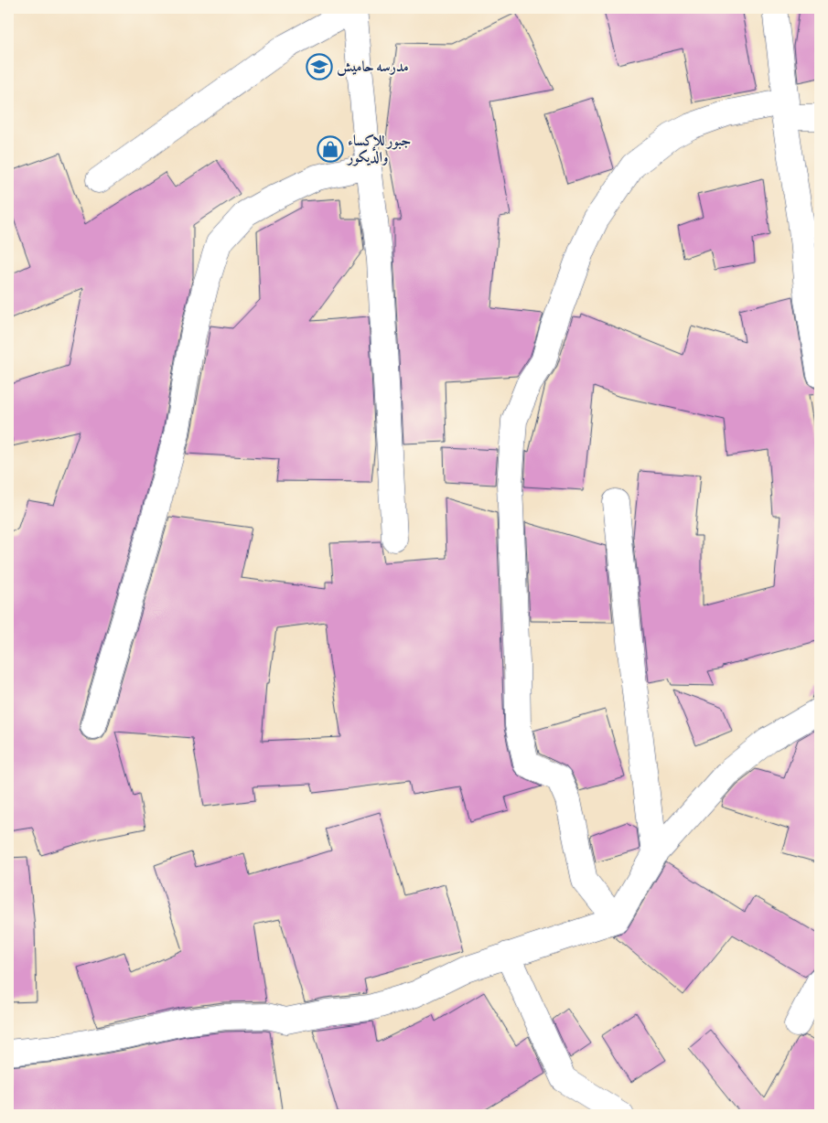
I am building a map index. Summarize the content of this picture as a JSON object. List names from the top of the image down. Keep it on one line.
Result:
{"places":{"school or university":["مدرسه حاميش"],"shop":["جبور للإكساء والديكور"]}}
